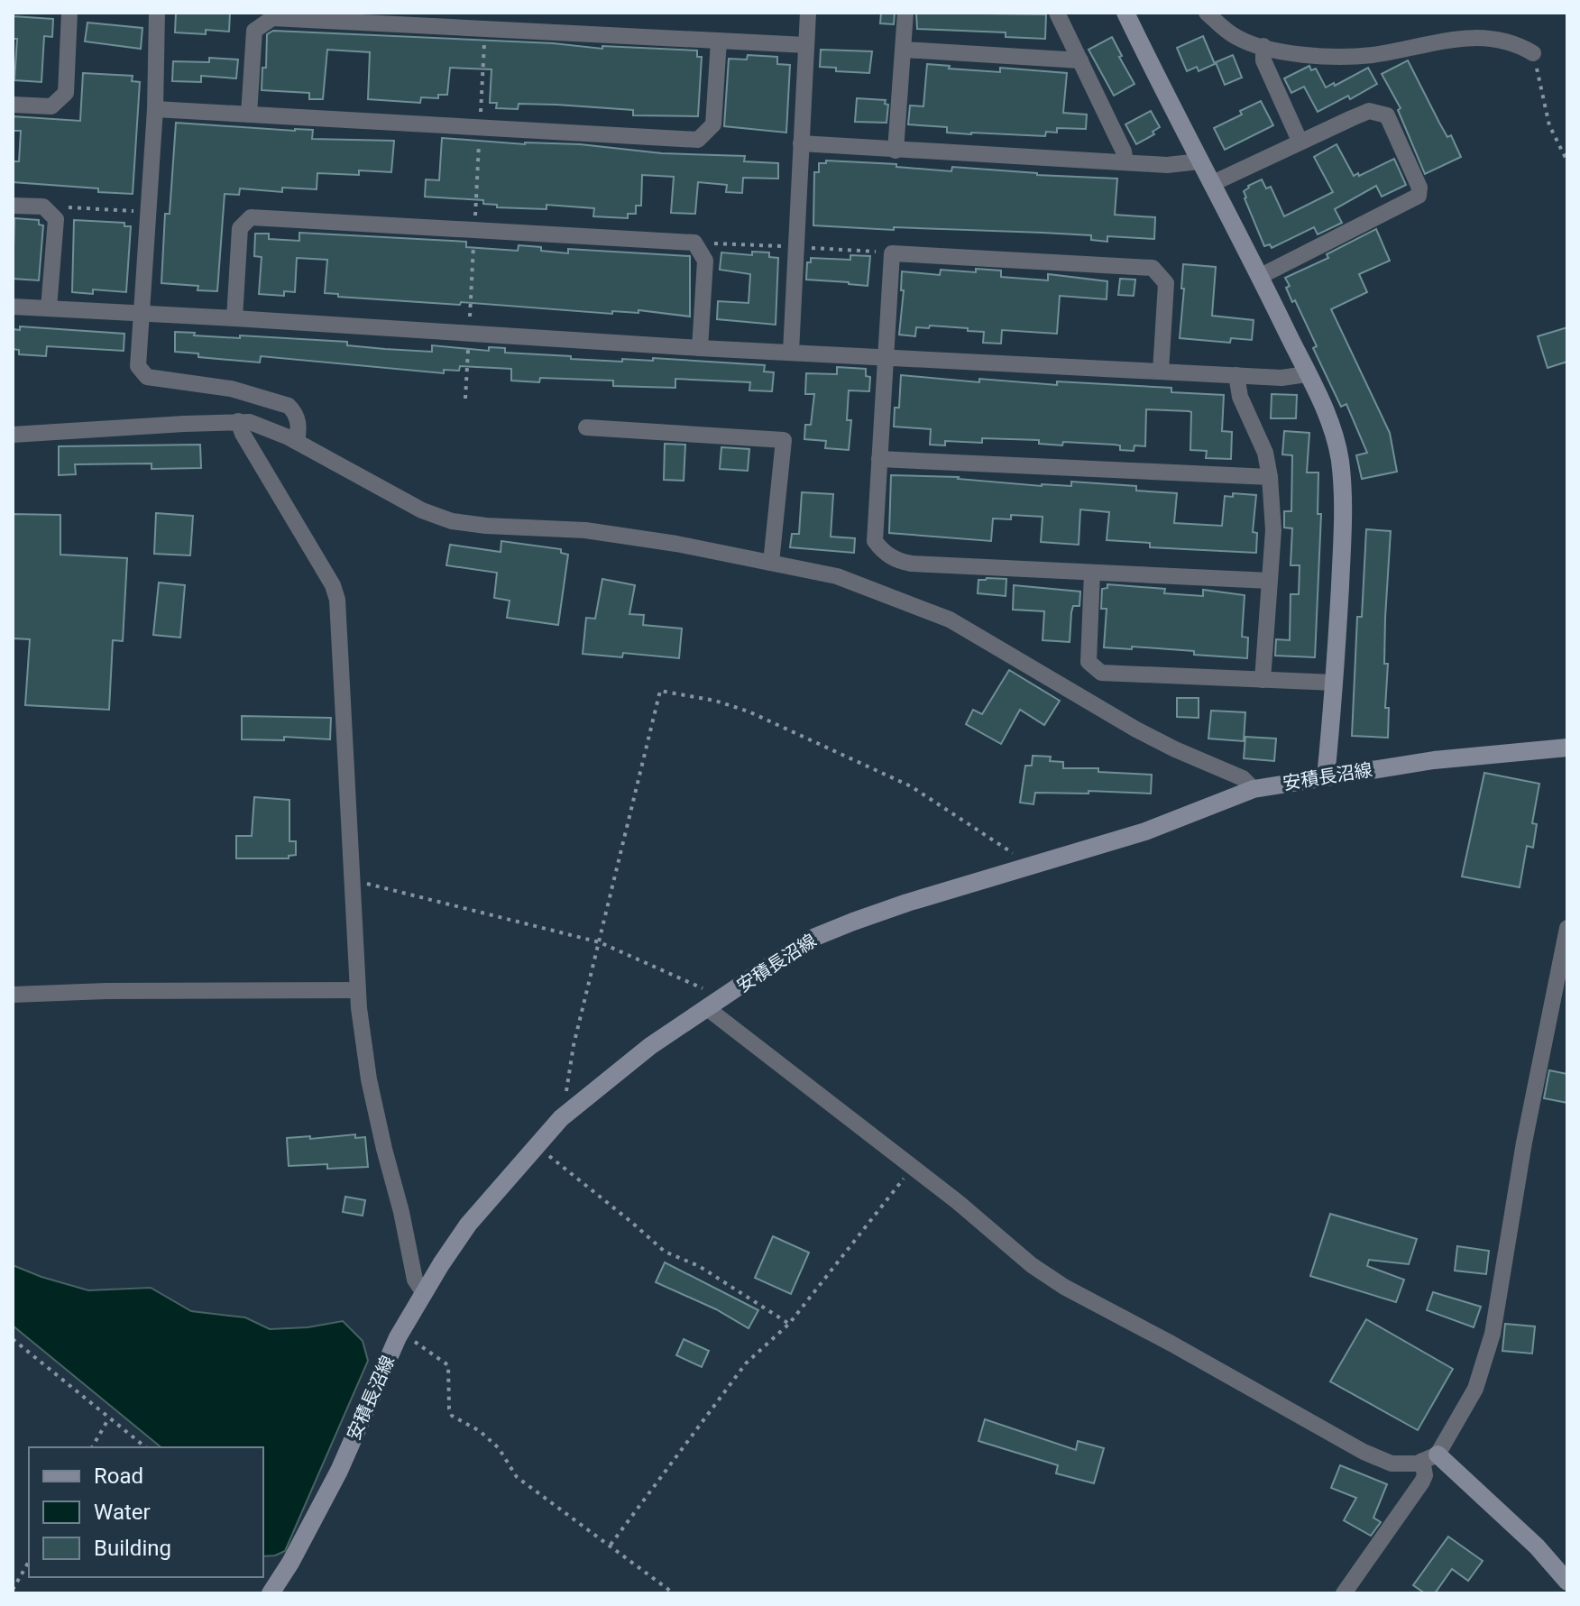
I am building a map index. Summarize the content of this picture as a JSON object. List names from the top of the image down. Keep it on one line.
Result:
{"streets":{"main road":["安積長沼線"]},"legend":["Road","Water","Building"]}
